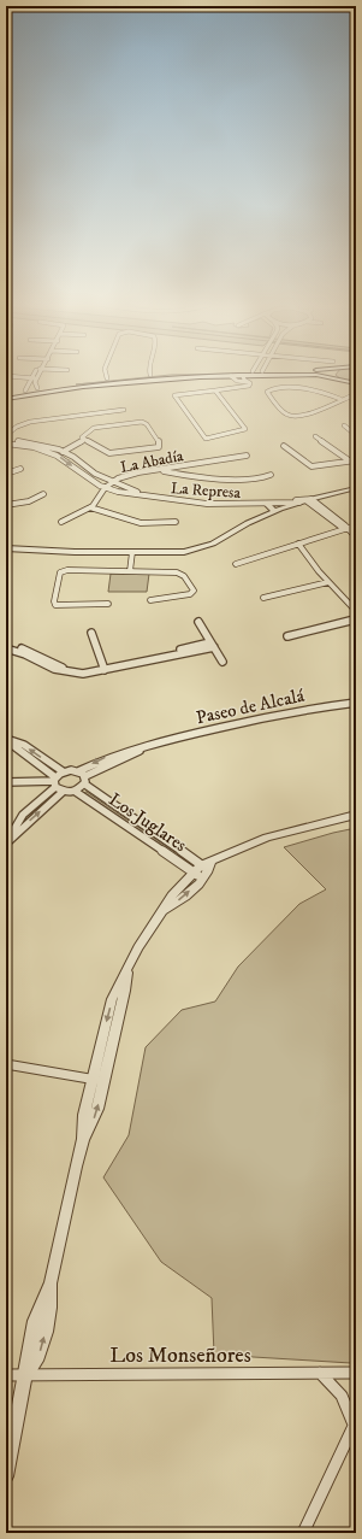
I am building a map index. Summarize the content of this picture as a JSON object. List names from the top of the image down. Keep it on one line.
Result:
{"streets":{"street":["La Abadía","La Represa","Paseo de Alcalá","Los Juglares","Los Monseñores"]},"crossings":[["La Abadía","La Represa"],["Paseo de Alcalá","Los Juglares"]]}
